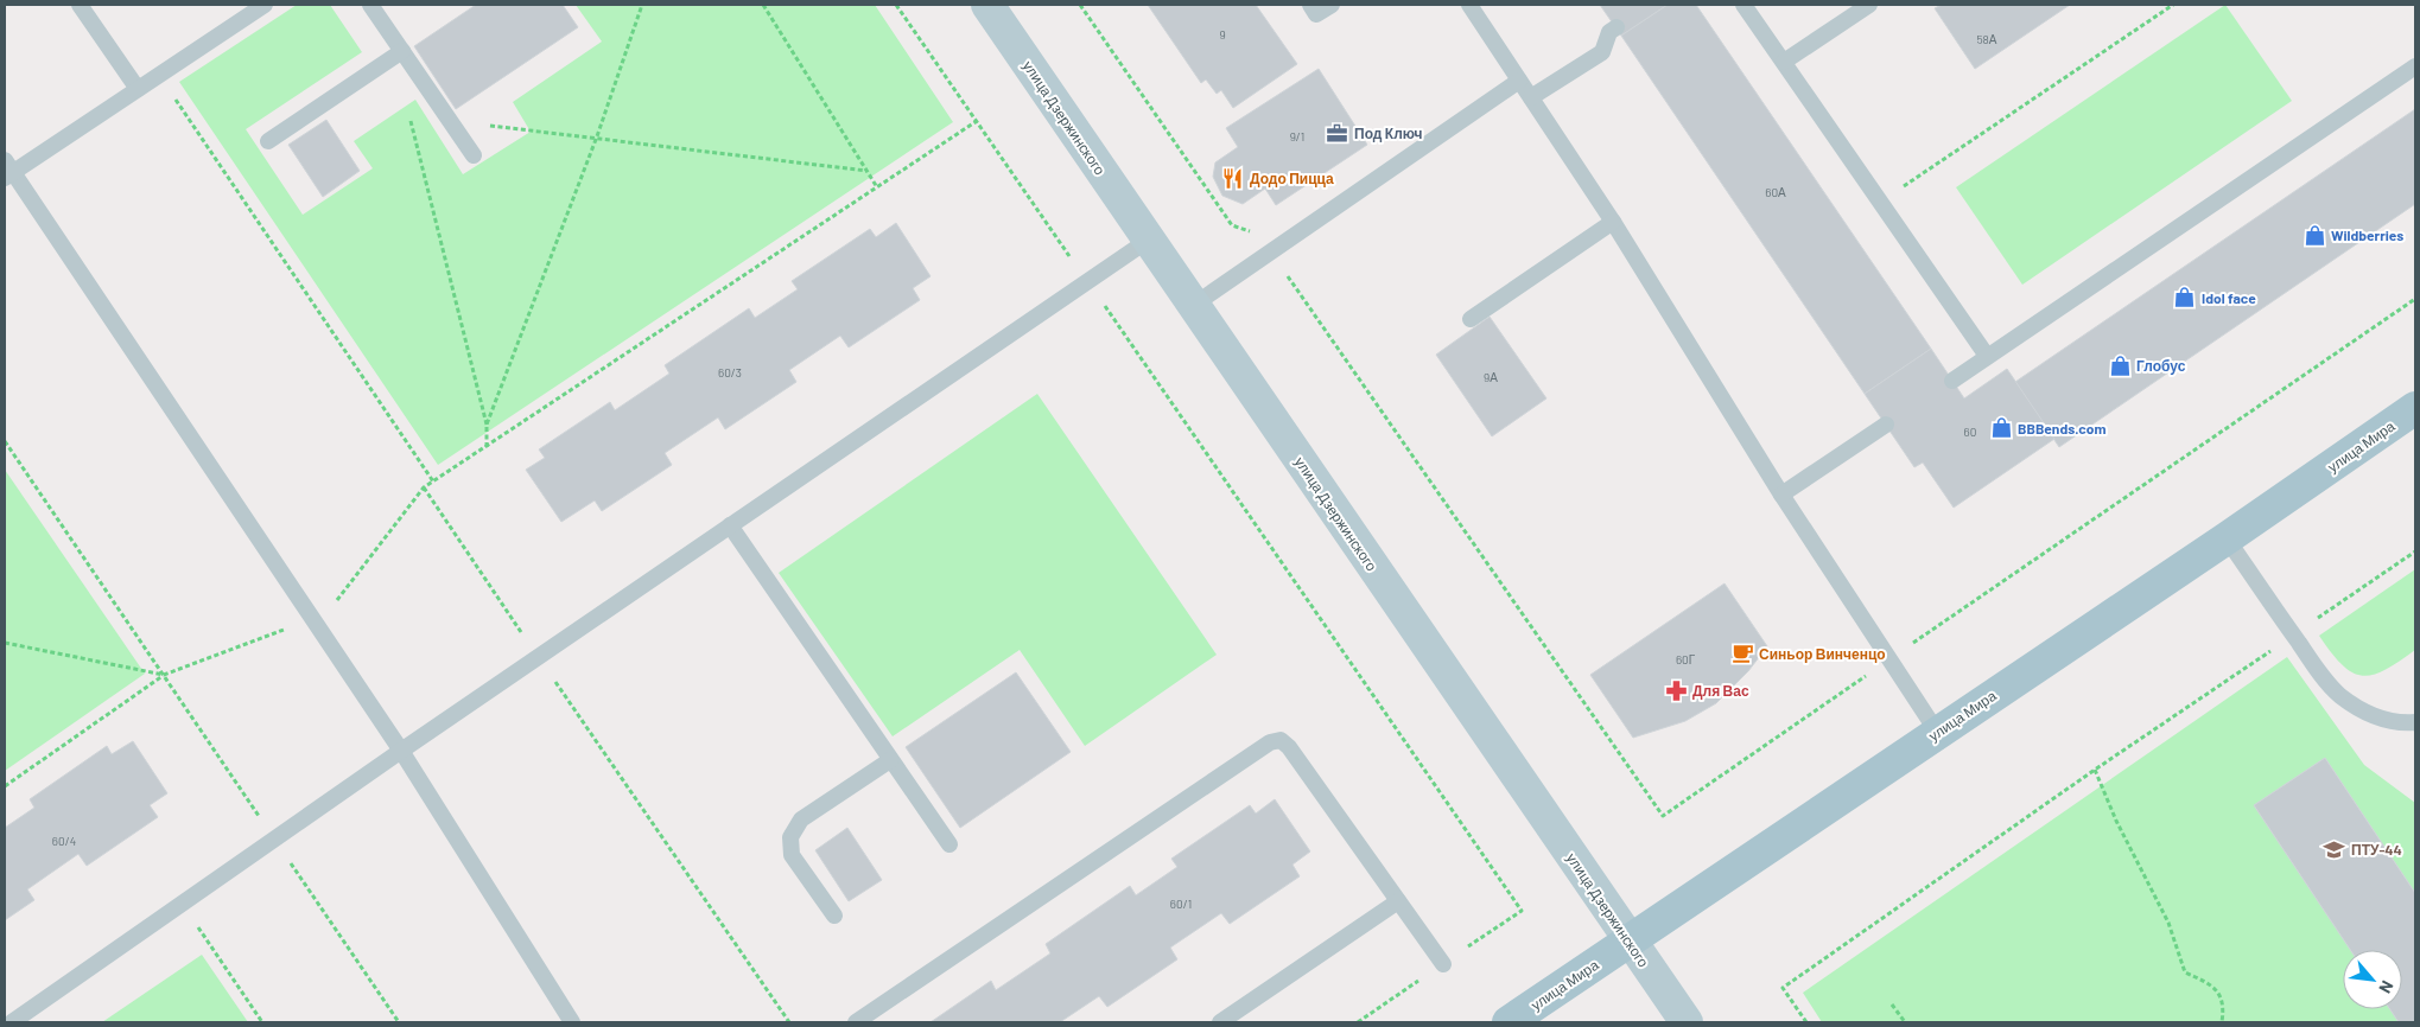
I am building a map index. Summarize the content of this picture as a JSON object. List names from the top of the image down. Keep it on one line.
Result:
{"streets":{"main road":["улица Мира"],"street":["улица Дзержинского"]},"crossings":[["улица Дзержинского","улица Мира"]],"places":{"office":["Под Ключ"],"restaurant":["Додо Пицца"],"shop":["Wildberries","Idol face","Глобус","BBBends.com"],"cafe":["Синьор Винченцо"],"pharmacy":["Для Вас"],"school or university":["ПТУ-44"]},"house_numbers":["9","58А","9/1","60А","60/3","9А","60","60Г","60/4","60/1"],"north":"bottom right"}
